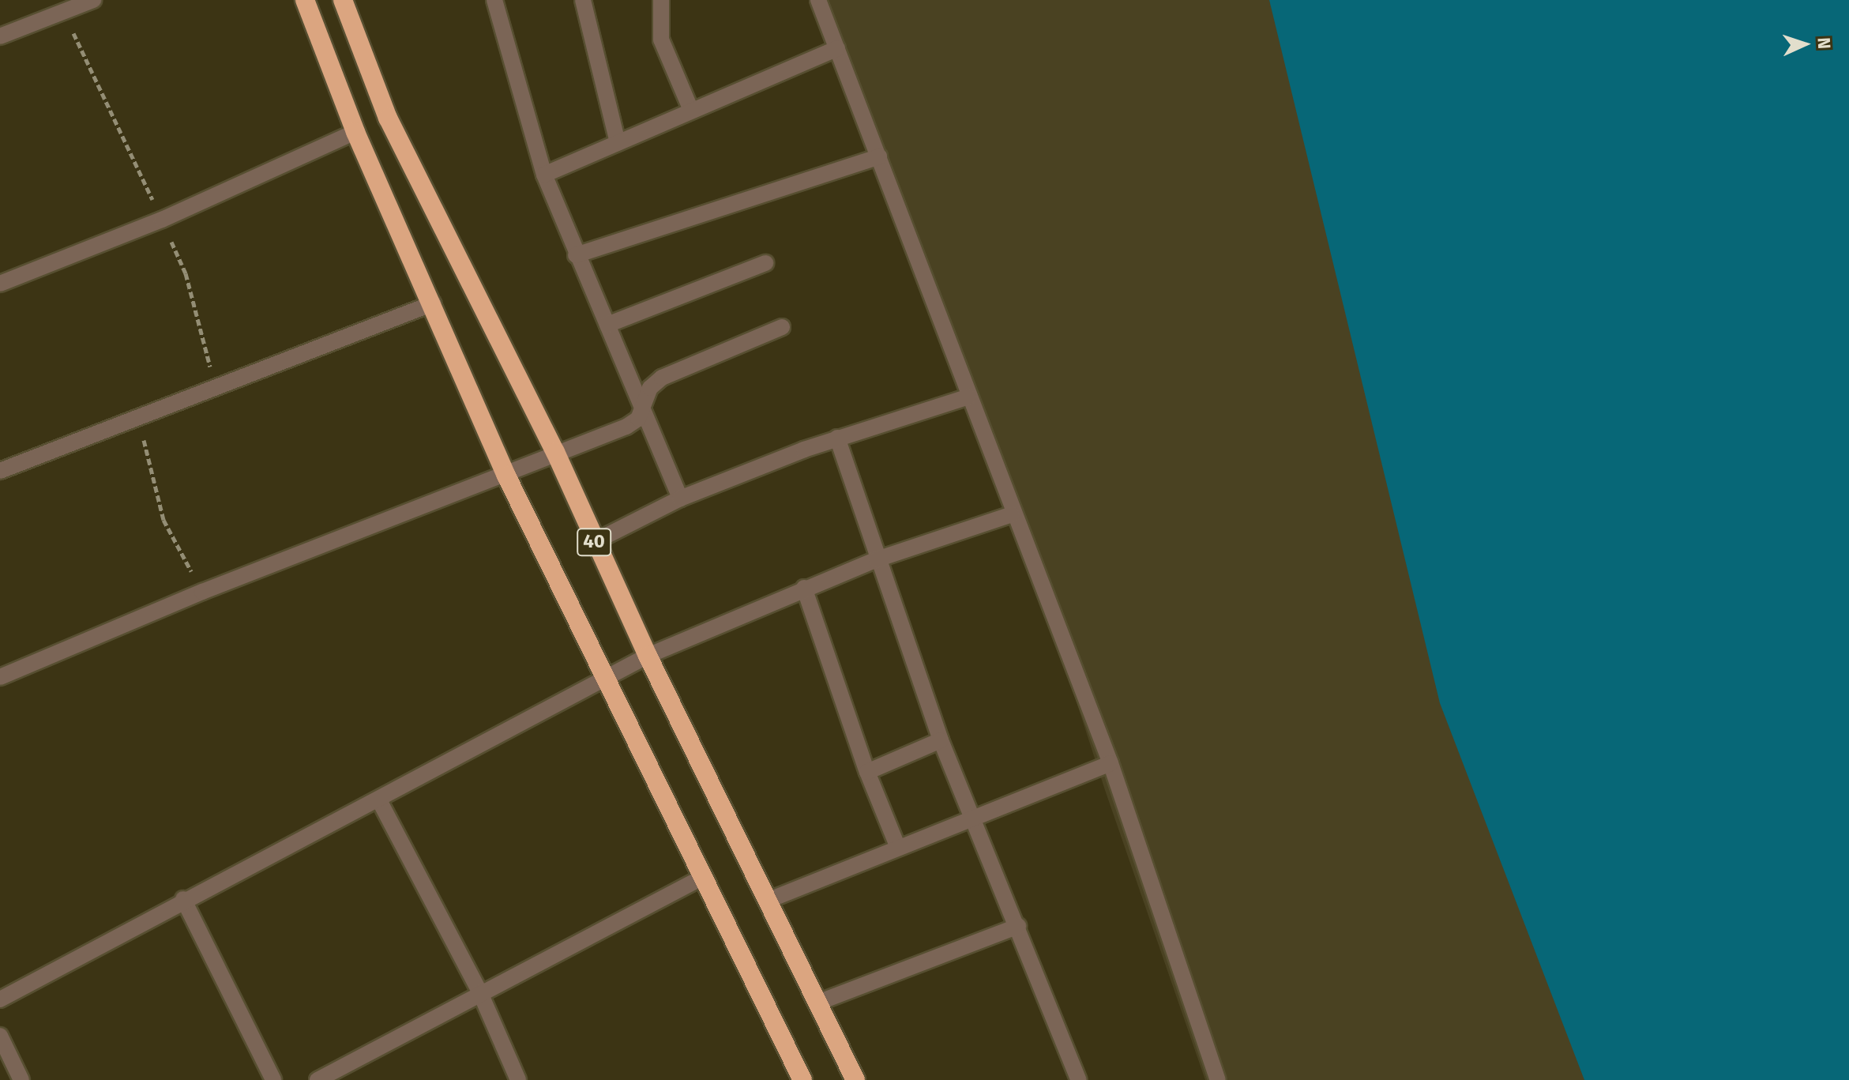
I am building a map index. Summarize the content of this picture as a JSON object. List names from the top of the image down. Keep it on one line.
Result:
{"streets":{"highway":["40"]},"north":"right"}
